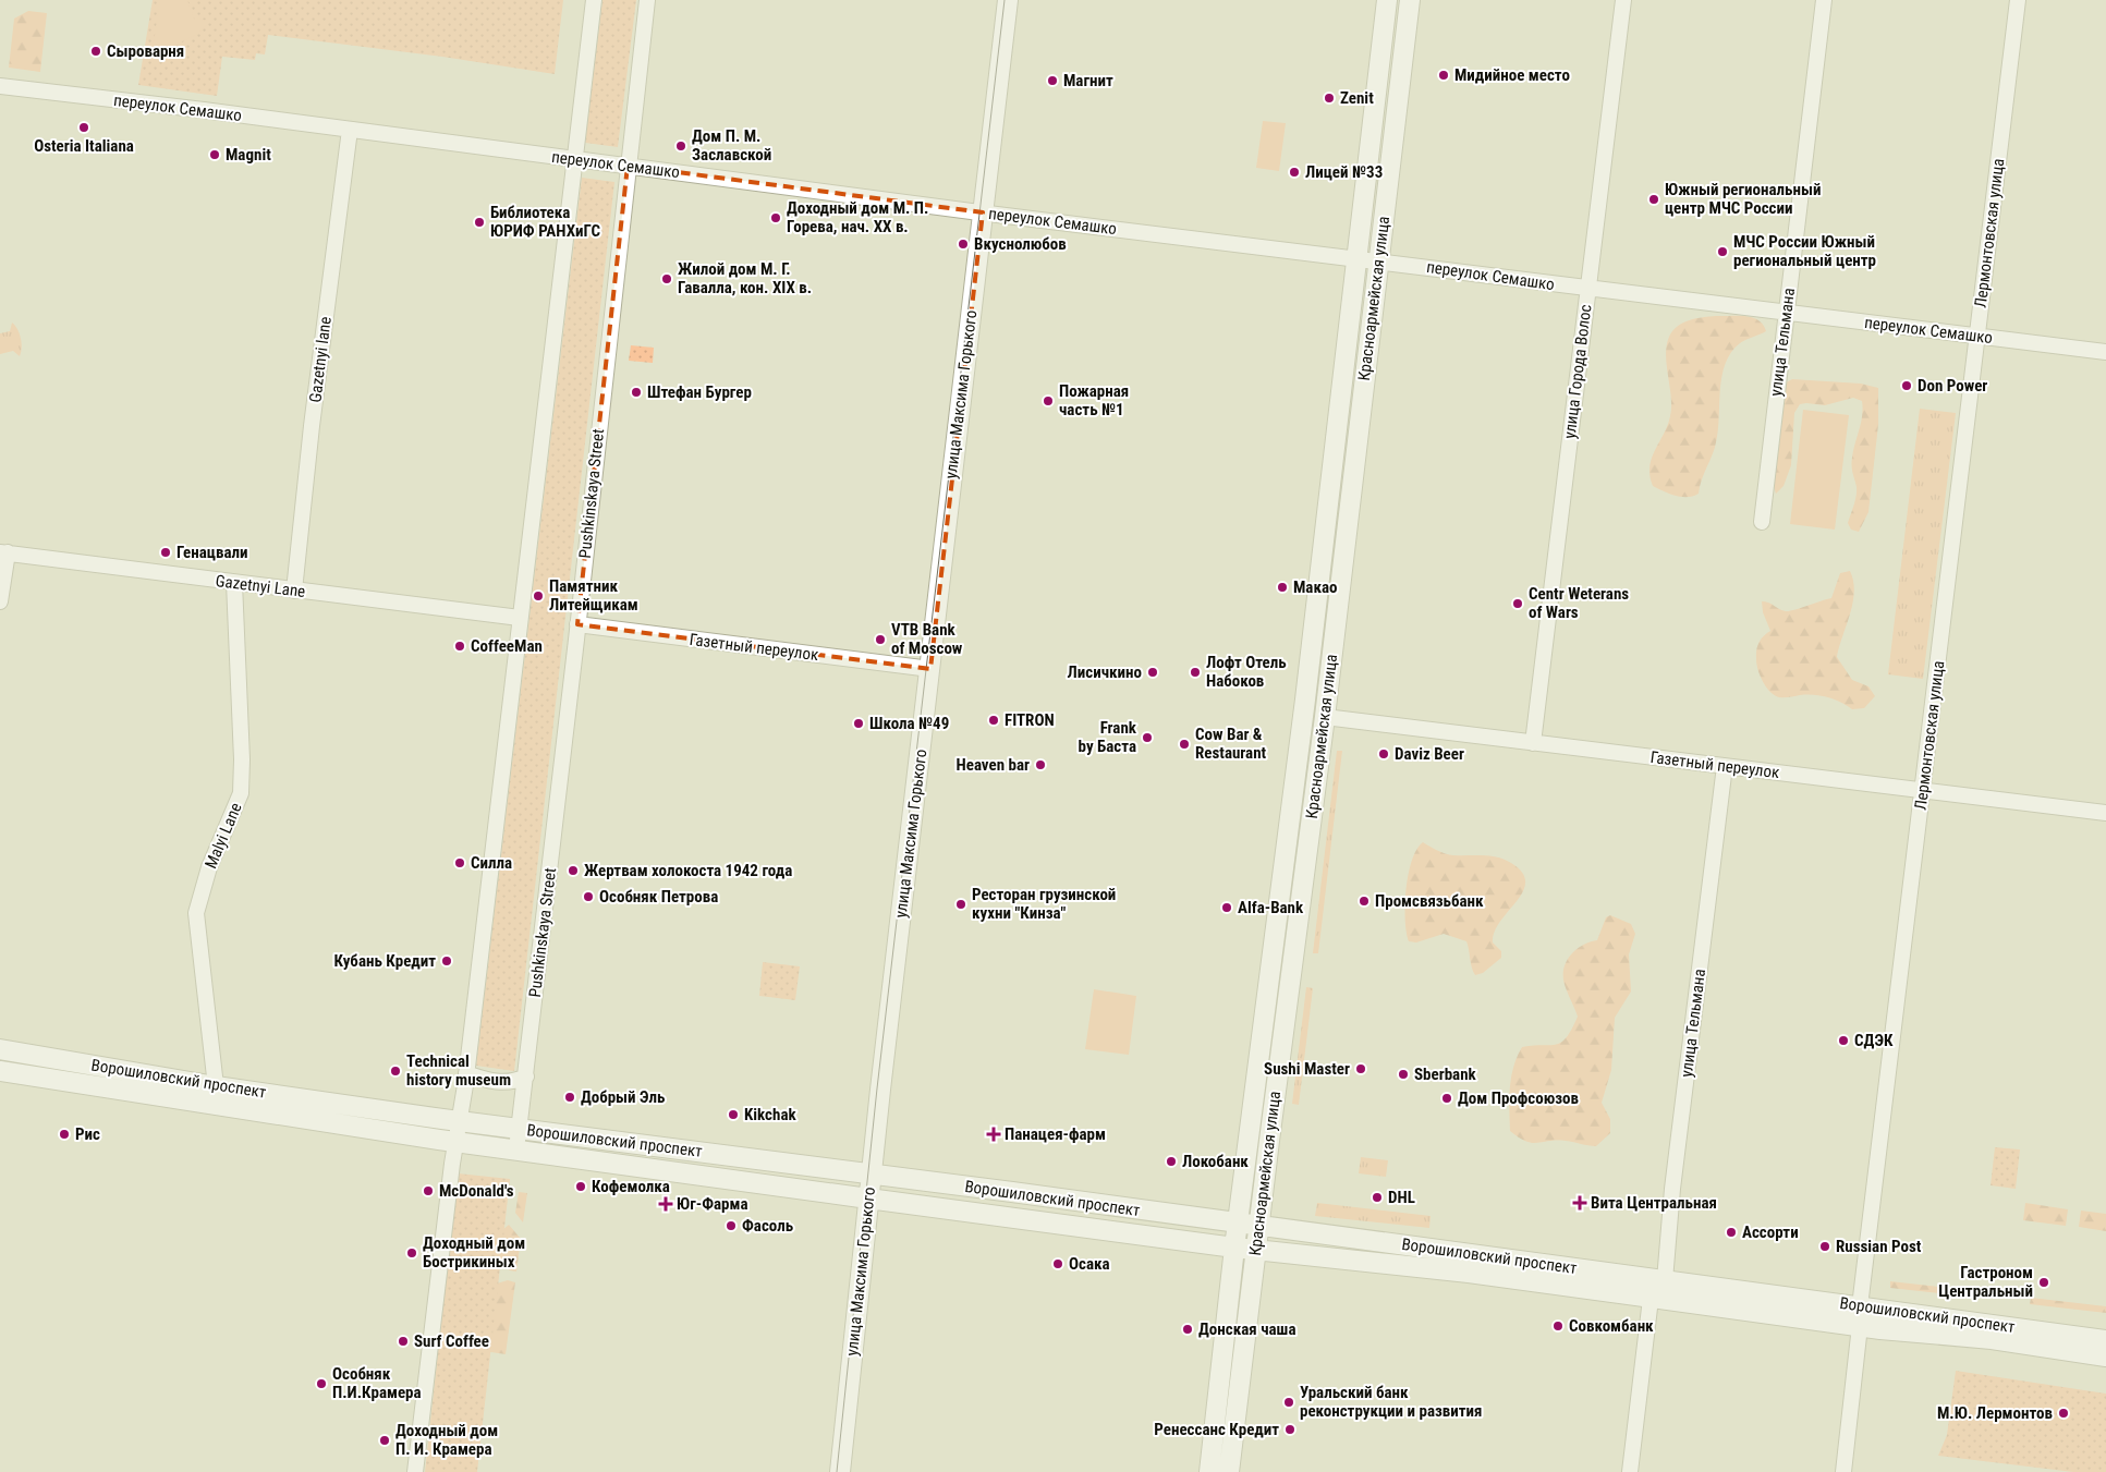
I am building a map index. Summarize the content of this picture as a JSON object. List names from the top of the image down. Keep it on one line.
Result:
{"streets":{"main road":["Красноармейская улица","улица Максима Горького","Ворошиловский проспект"],"street":["переулок Семашко","Лермонтовская улица","улица Тельмана","Gazetnyi lane","улица Города Волос","Pushkinskaya Street","Gazetnyi Lane","Газетный переулок","Malyi Lane"]},"crossings":[["переулок Семашко","Лермонтовская улица"],["переулок Семашко","Красноармейская улица"],["переулок Семашко","улица Тельмана"],["переулок Семашко","Gazetnyi lane"],["переулок Семашко","улица Города Волос"],["переулок Семашко","улица Максима Горького"],["переулок Семашко","Pushkinskaya Street"],["Лермонтовская улица","Газетный переулок"],["Лермонтовская улица","Ворошиловский проспект"],["Красноармейская улица","Газетный переулок"],["Красноармейская улица","Ворошиловский проспект"],["улица Тельмана","Газетный переулок"],["улица Тельмана","Ворошиловский проспект"],["Gazetnyi lane","Gazetnyi Lane"],["улица Города Волос","Газетный переулок"],["улица Максима Горького","Газетный переулок"],["улица Максима Горького","Ворошиловский проспект"],["Pushkinskaya Street","Газетный переулок"],["Pushkinskaya Street","Ворошиловский проспект"],["Gazetnyi Lane","Malyi Lane"],["Malyi Lane","Ворошиловский проспект"]],"places":{"other":["Cыроварня","Мидийное место","Магнит","Zenit","Osteria Italiana","Дом П. М. Заславской","Magnit","Лицей №33","Южный региональный центр МЧС России","Доходный дом М. П. Горева, нач. ХХ в.","Библиотека ЮРИФ РАНХиГС","Вкуснолюбов","МЧС России Южный региональный центр","Жилой дом М. Г. Гавалла, кон. XIX в.","Don Power","Штефан Бургер","Пожарная часть №1","Генацвали","Макао","Памятник Литейщикам","Centr Weterans of Wars","VTB Bank of Moscow","CoffeeMan","Лисичкино","Лофт Отель Набоков","FITRON","Школа №49","Frank by Баста","Cow Bar & Restaurant","Daviz Beer","Heaven bar","Силла","Жертвам холокоста 1942 года","Особняк Петрова","Промсвязьбанк","Ресторан грузинской кухни \"Кинза\"","Alfa-Bank","Кубань Кредит","СДЭК","Sushi Master","Technical history museum","Sberbank","Добрый Эль","Дом Профсоюзов","Kikchak","Рис","Локобанк","Кофемолка","McDonald's","DHL","Фасоль","Ассорти","Russian Post","Доходный дом Бострикиных","Осака","Гастроном Центральный","Совкомбанк","Донская чаша","Surf Coffee","Особняк П.И.Крамера","Уральский банк реконструкции и развития","М.Ю. Лермонтов","Ренессанс Кредит","Доходный дом П. И. Крамера"],"health":["Панацея-фарм","Вита Центральная","Юг-Фарма"]}}
